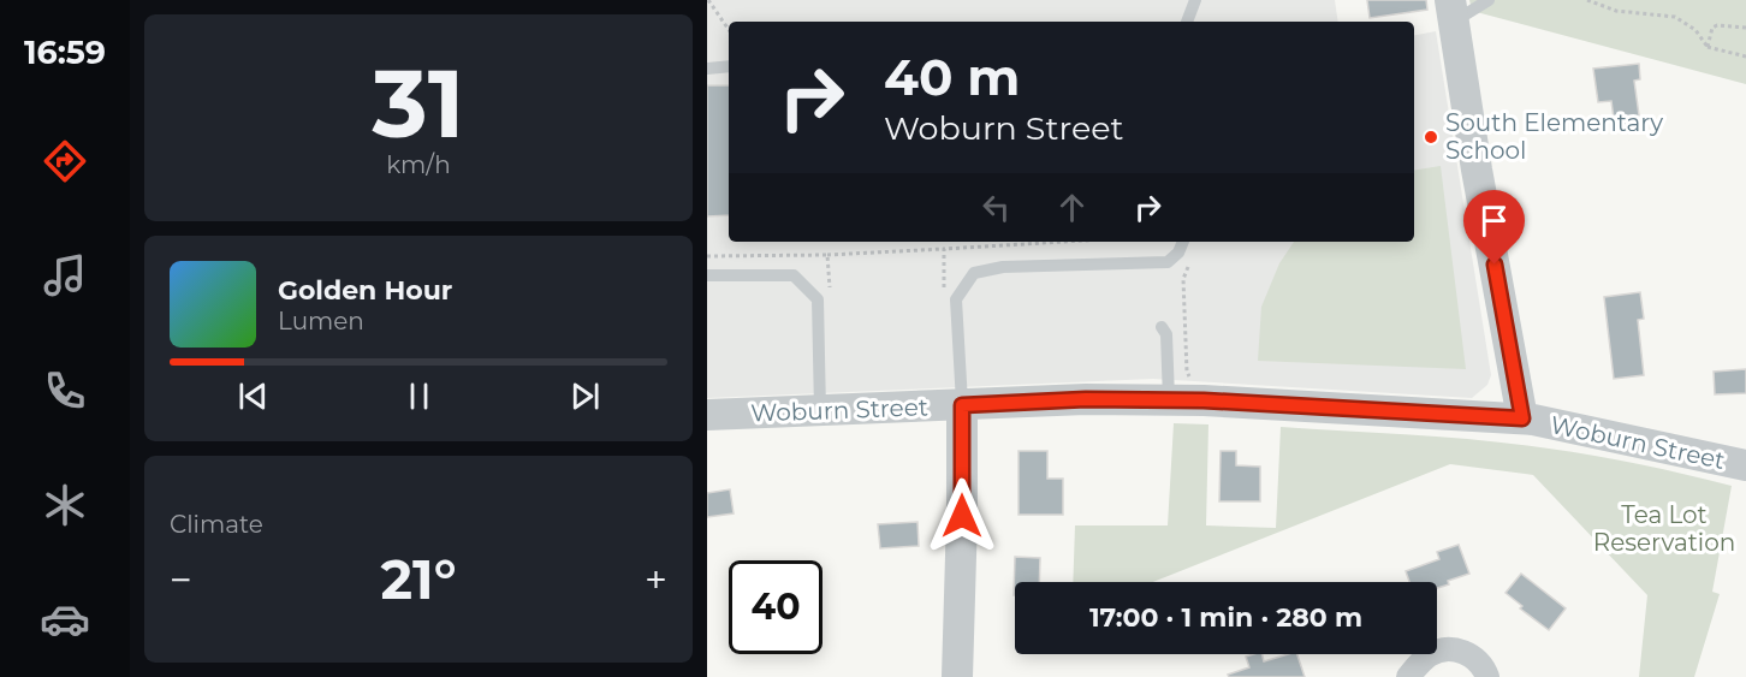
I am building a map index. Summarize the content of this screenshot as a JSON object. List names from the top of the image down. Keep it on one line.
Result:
{"streets":{"street":["Woburn Street"]},"parks":["Tea Lot Reservation"],"places":["South Elementary School"],"page":{"tabs":"16:59","tile":[["31","km/h"],"Climate"],"turn":["40 m","Woburn Street"],"song":["Golden Hour","Lumen"],"heat":["−","21°","+"],"limit":"40","trip":"17:00 · 1 min · 280 m"}}
